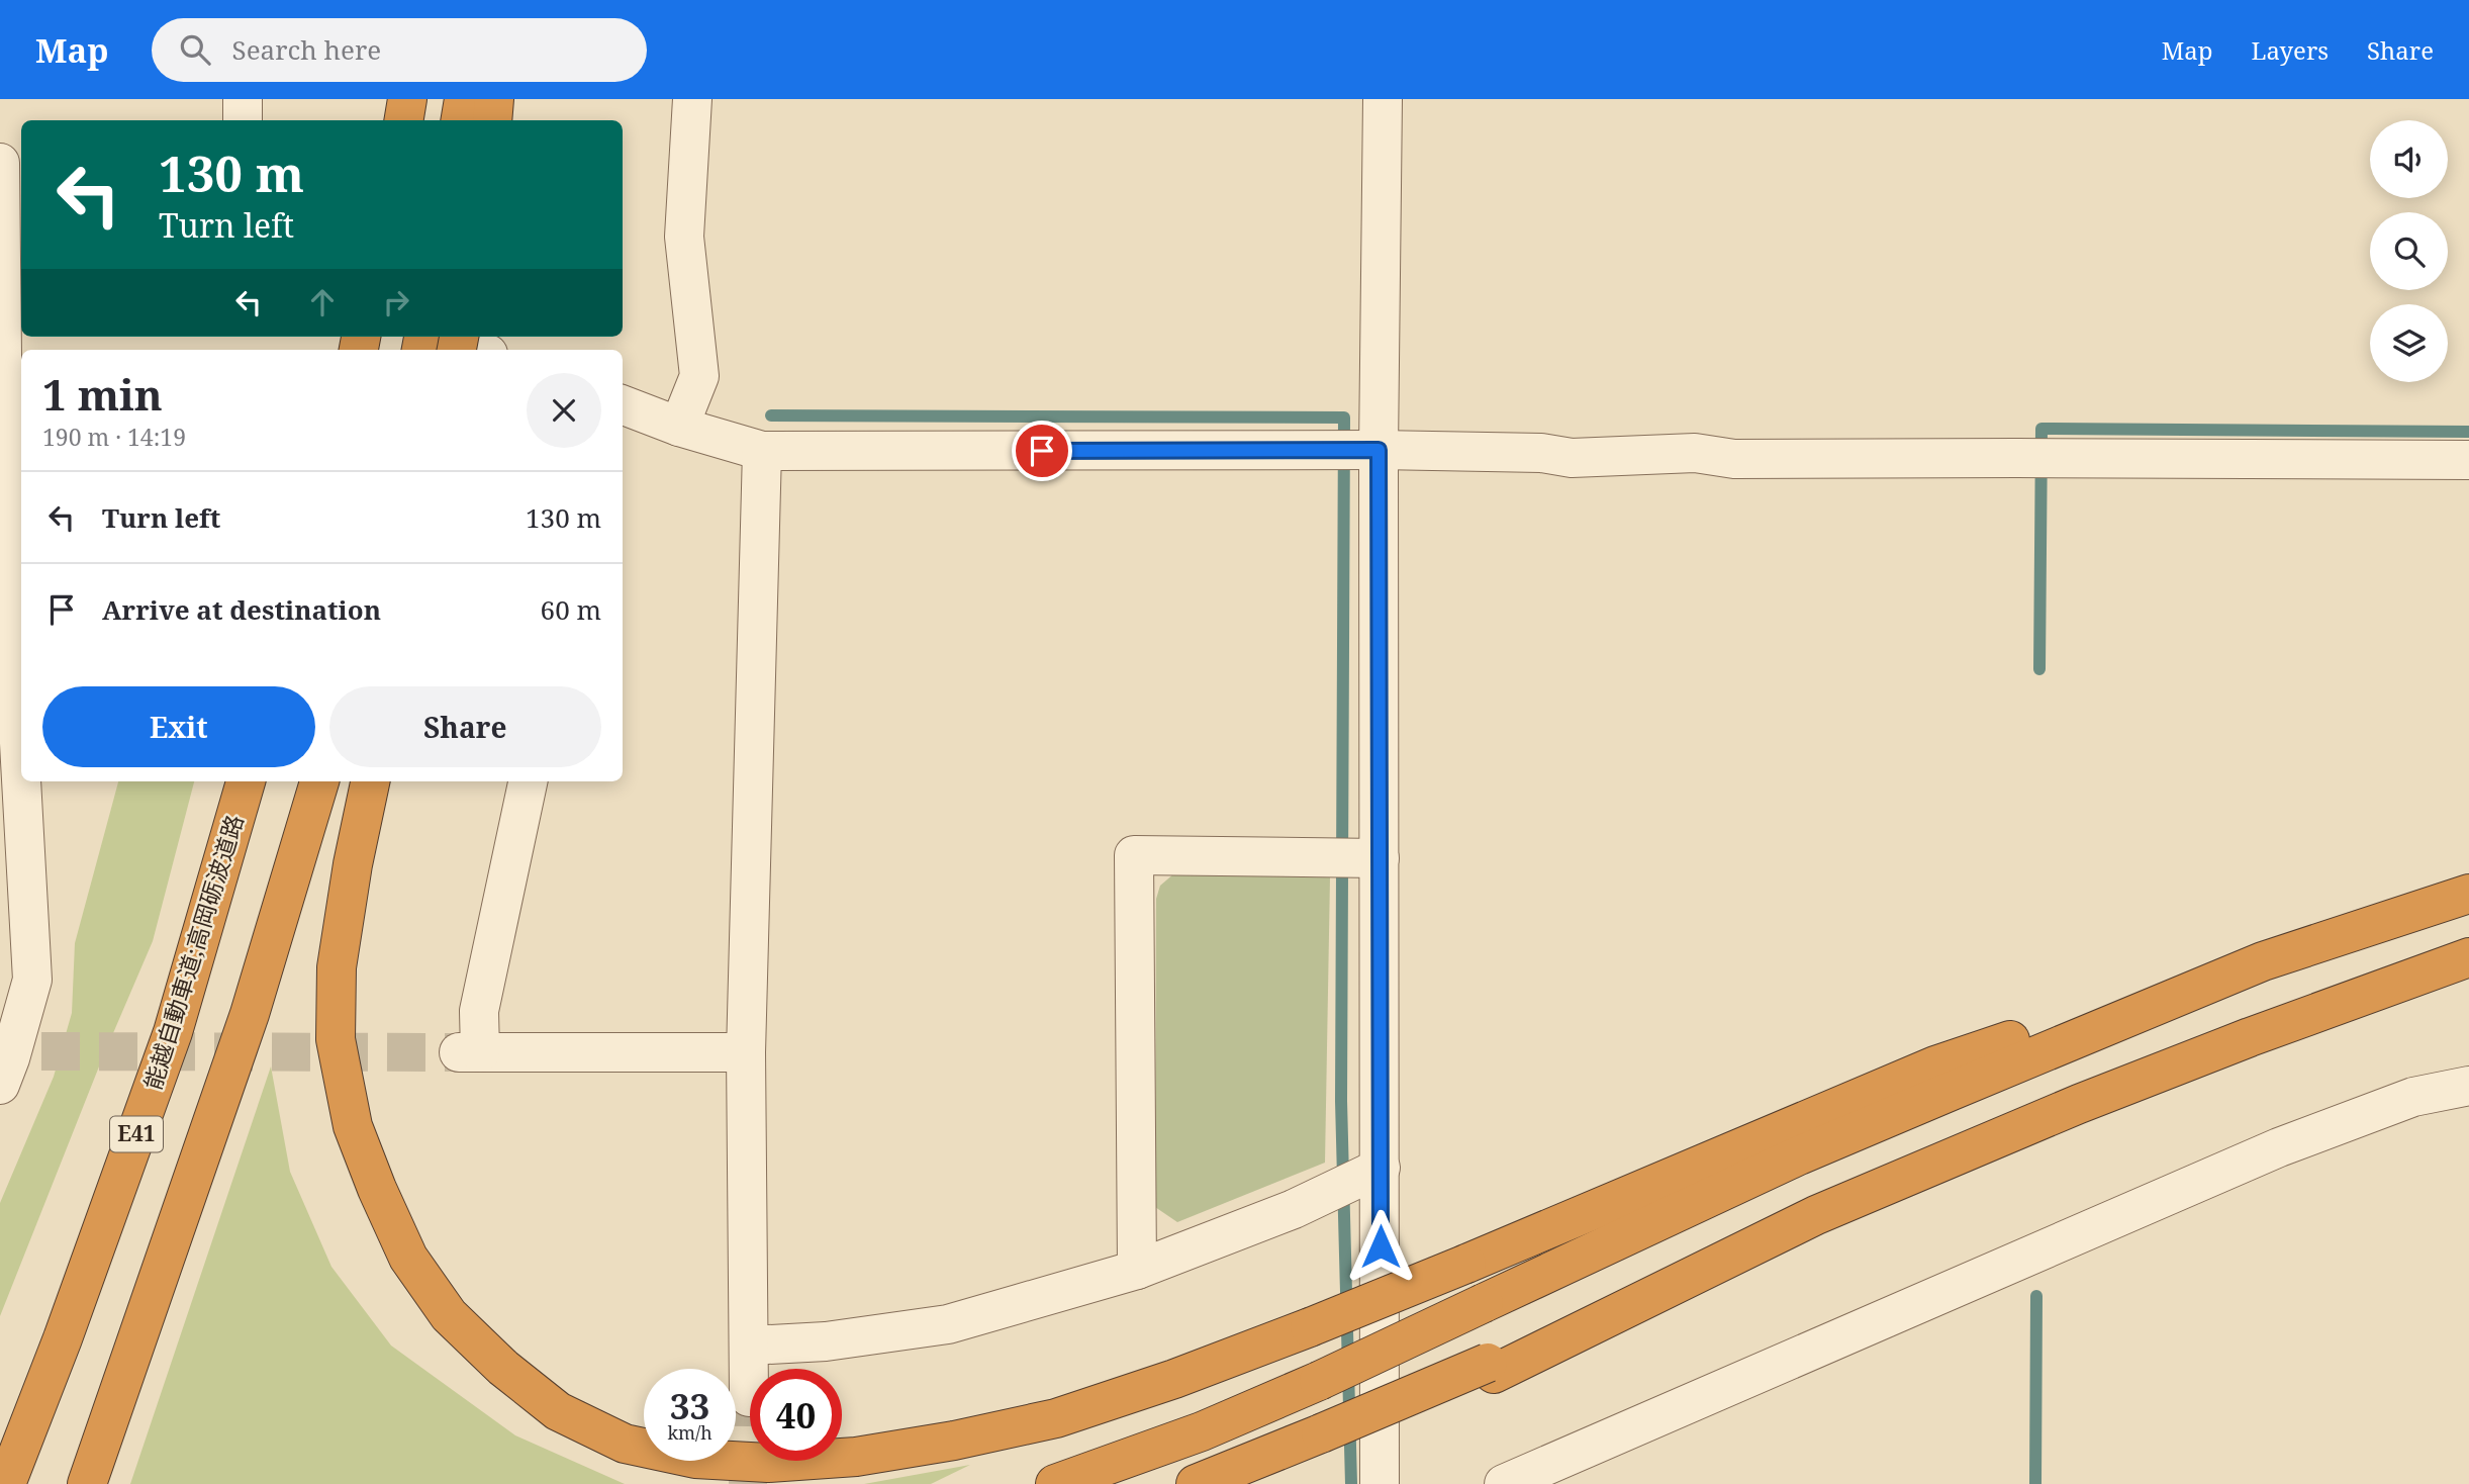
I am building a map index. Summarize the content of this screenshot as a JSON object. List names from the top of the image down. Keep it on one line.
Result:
{"streets":{"highway":["能越自動車道;高岡砺波道路","E41"]},"page":{"header":"Map","search":"Search here","nav":["Map","Layers","Share"],"turn":["130 m","Turn left"],"heading":["1 min","190 m · 14:19"],"list":[{"name":"Turn left","value":"130 m"},{"name":"Arrive at destination","value":"60 m"}],"buttons":["Exit","Share"],"speed":"33 km/h","limit":"40"}}
